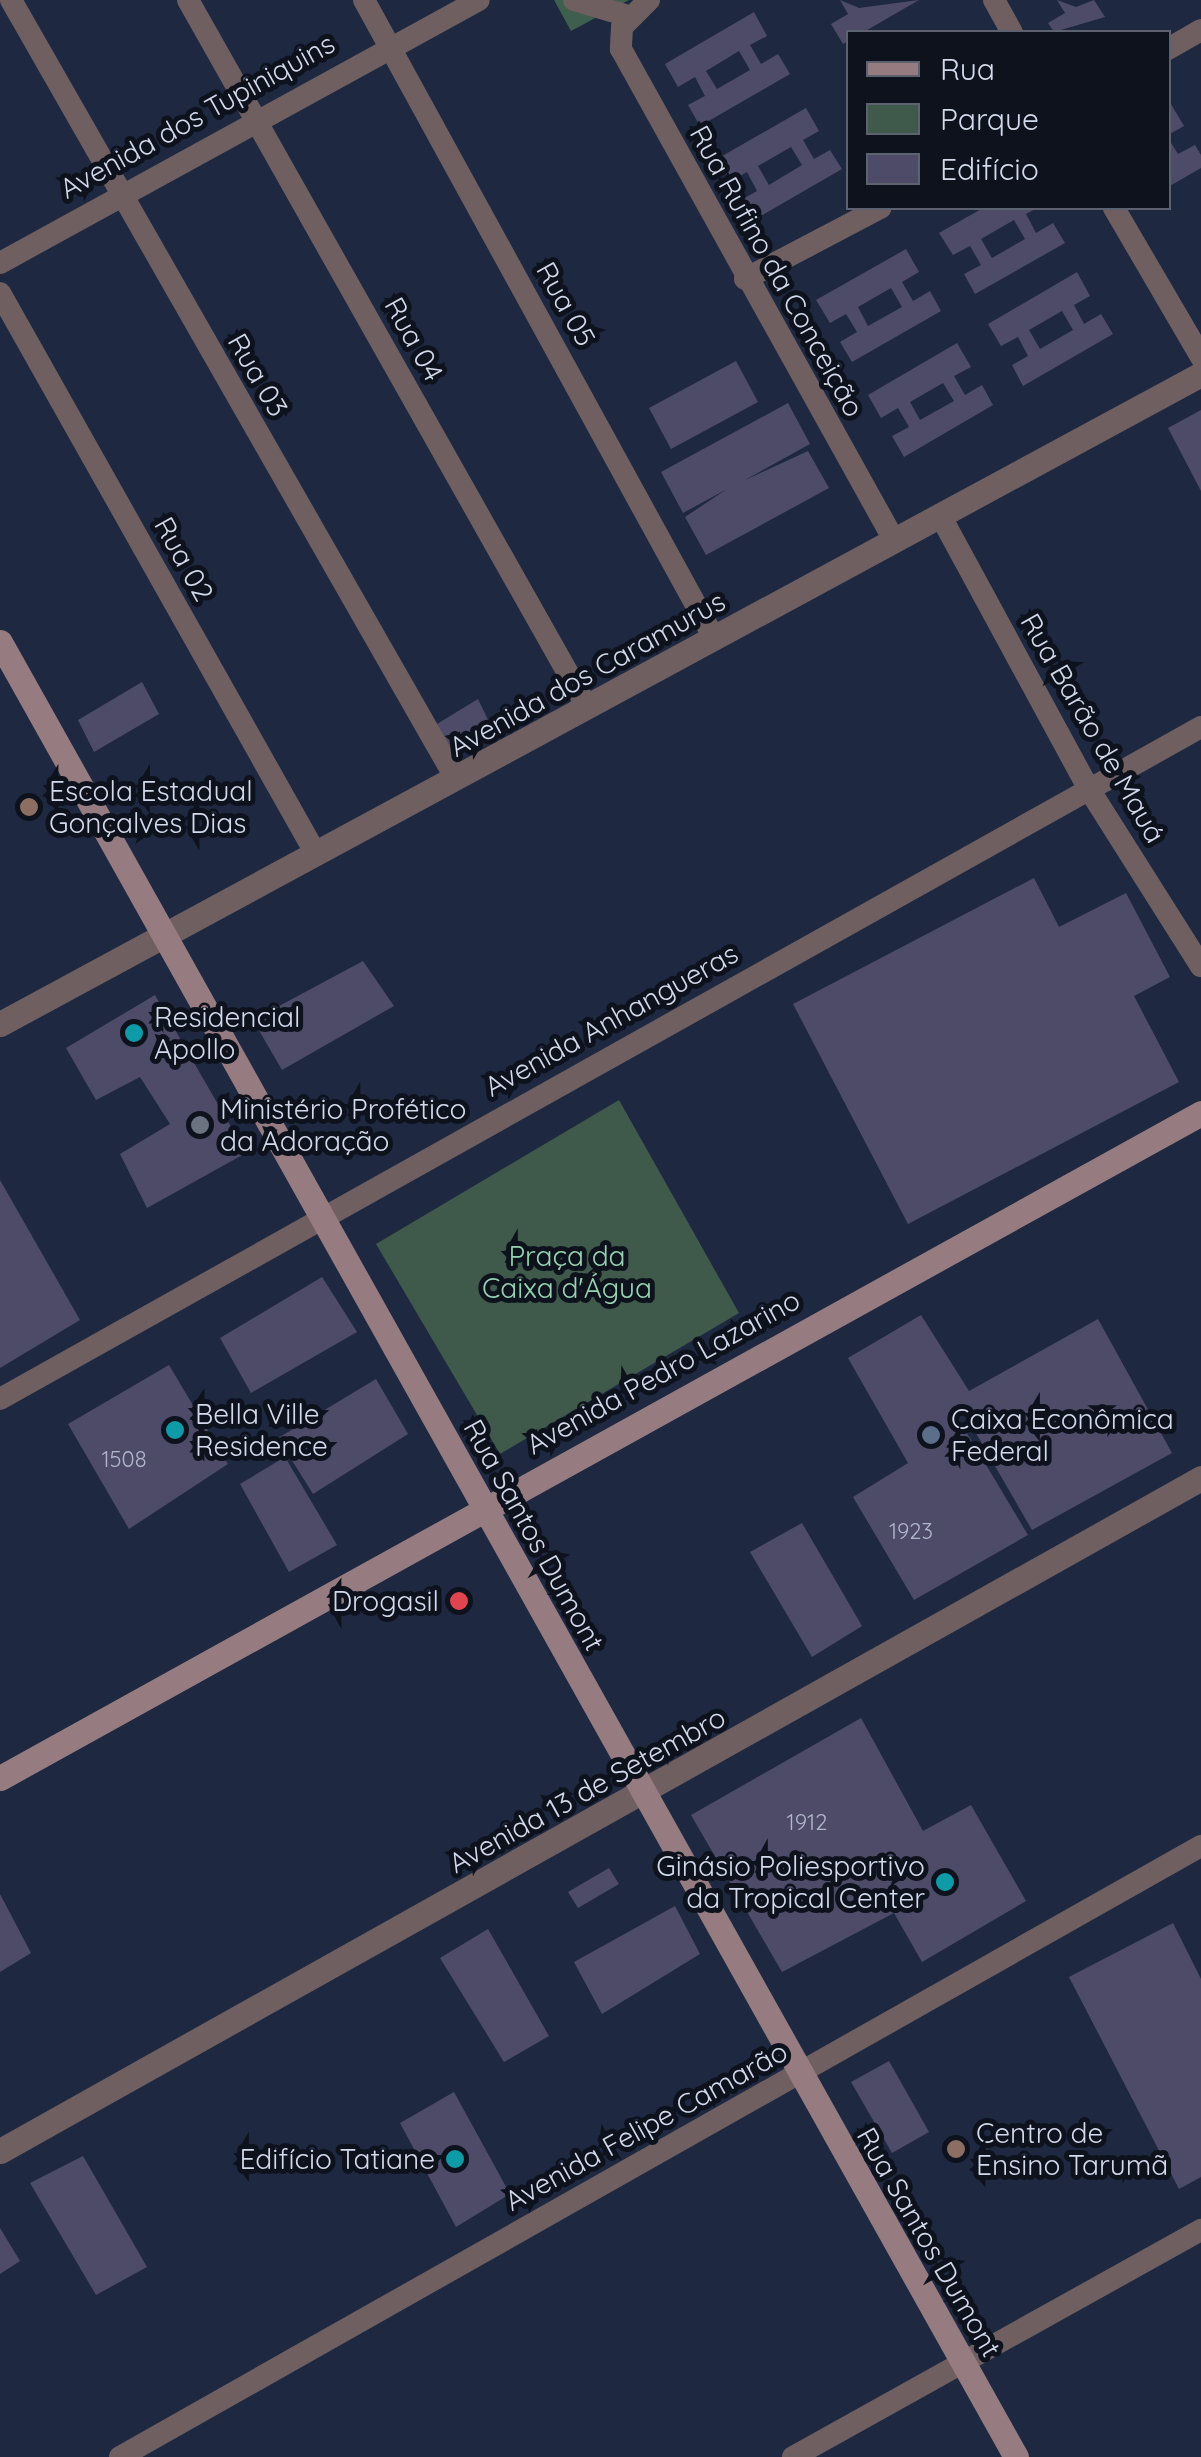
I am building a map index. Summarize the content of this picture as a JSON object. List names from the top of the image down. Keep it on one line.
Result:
{"streets":{"main road":["Avenida Pedro Lazarino","Rua Santos Dumont"],"street":["Avenida dos Tupiniquins","Rua Rufino da Conceição","Rua 05","Rua 04","Rua 03","Rua 02","Avenida dos Caramurus","Rua Barão de Mauá","Avenida Anhangueras","Avenida 13 de Setembro","Avenida Felipe Camarão"]},"crossings":[["Avenida dos Tupiniquins","Rua 05"],["Avenida dos Tupiniquins","Rua 04"],["Avenida dos Tupiniquins","Rua 03"],["Rua Rufino da Conceição","Avenida dos Caramurus"],["Rua 05","Avenida dos Caramurus"],["Rua 04","Avenida dos Caramurus"],["Rua 03","Avenida dos Caramurus"],["Rua 02","Avenida dos Caramurus"],["Avenida dos Caramurus","Rua Barão de Mauá"],["Avenida dos Caramurus","Rua Santos Dumont"],["Rua Barão de Mauá","Avenida Anhangueras"],["Avenida Anhangueras","Rua Santos Dumont"],["Avenida Pedro Lazarino","Rua Santos Dumont"],["Rua Santos Dumont","Avenida 13 de Setembro"],["Rua Santos Dumont","Avenida Felipe Camarão"]],"parks":["Praça da Caixa d'Água"],"places":["Escola Estadual Gonçalves Dias","Residencial Apollo","Ministério Profético da Adoração","Bella Ville Residence","Caixa Econômica Federal","Drogasil","Ginásio Poliesportivo da Tropical Center","Centro de Ensino Tarumã","Edifício Tatiane"],"house_numbers":["1508","1923","1912"],"legend":["Rua","Parque","Edifício"]}
